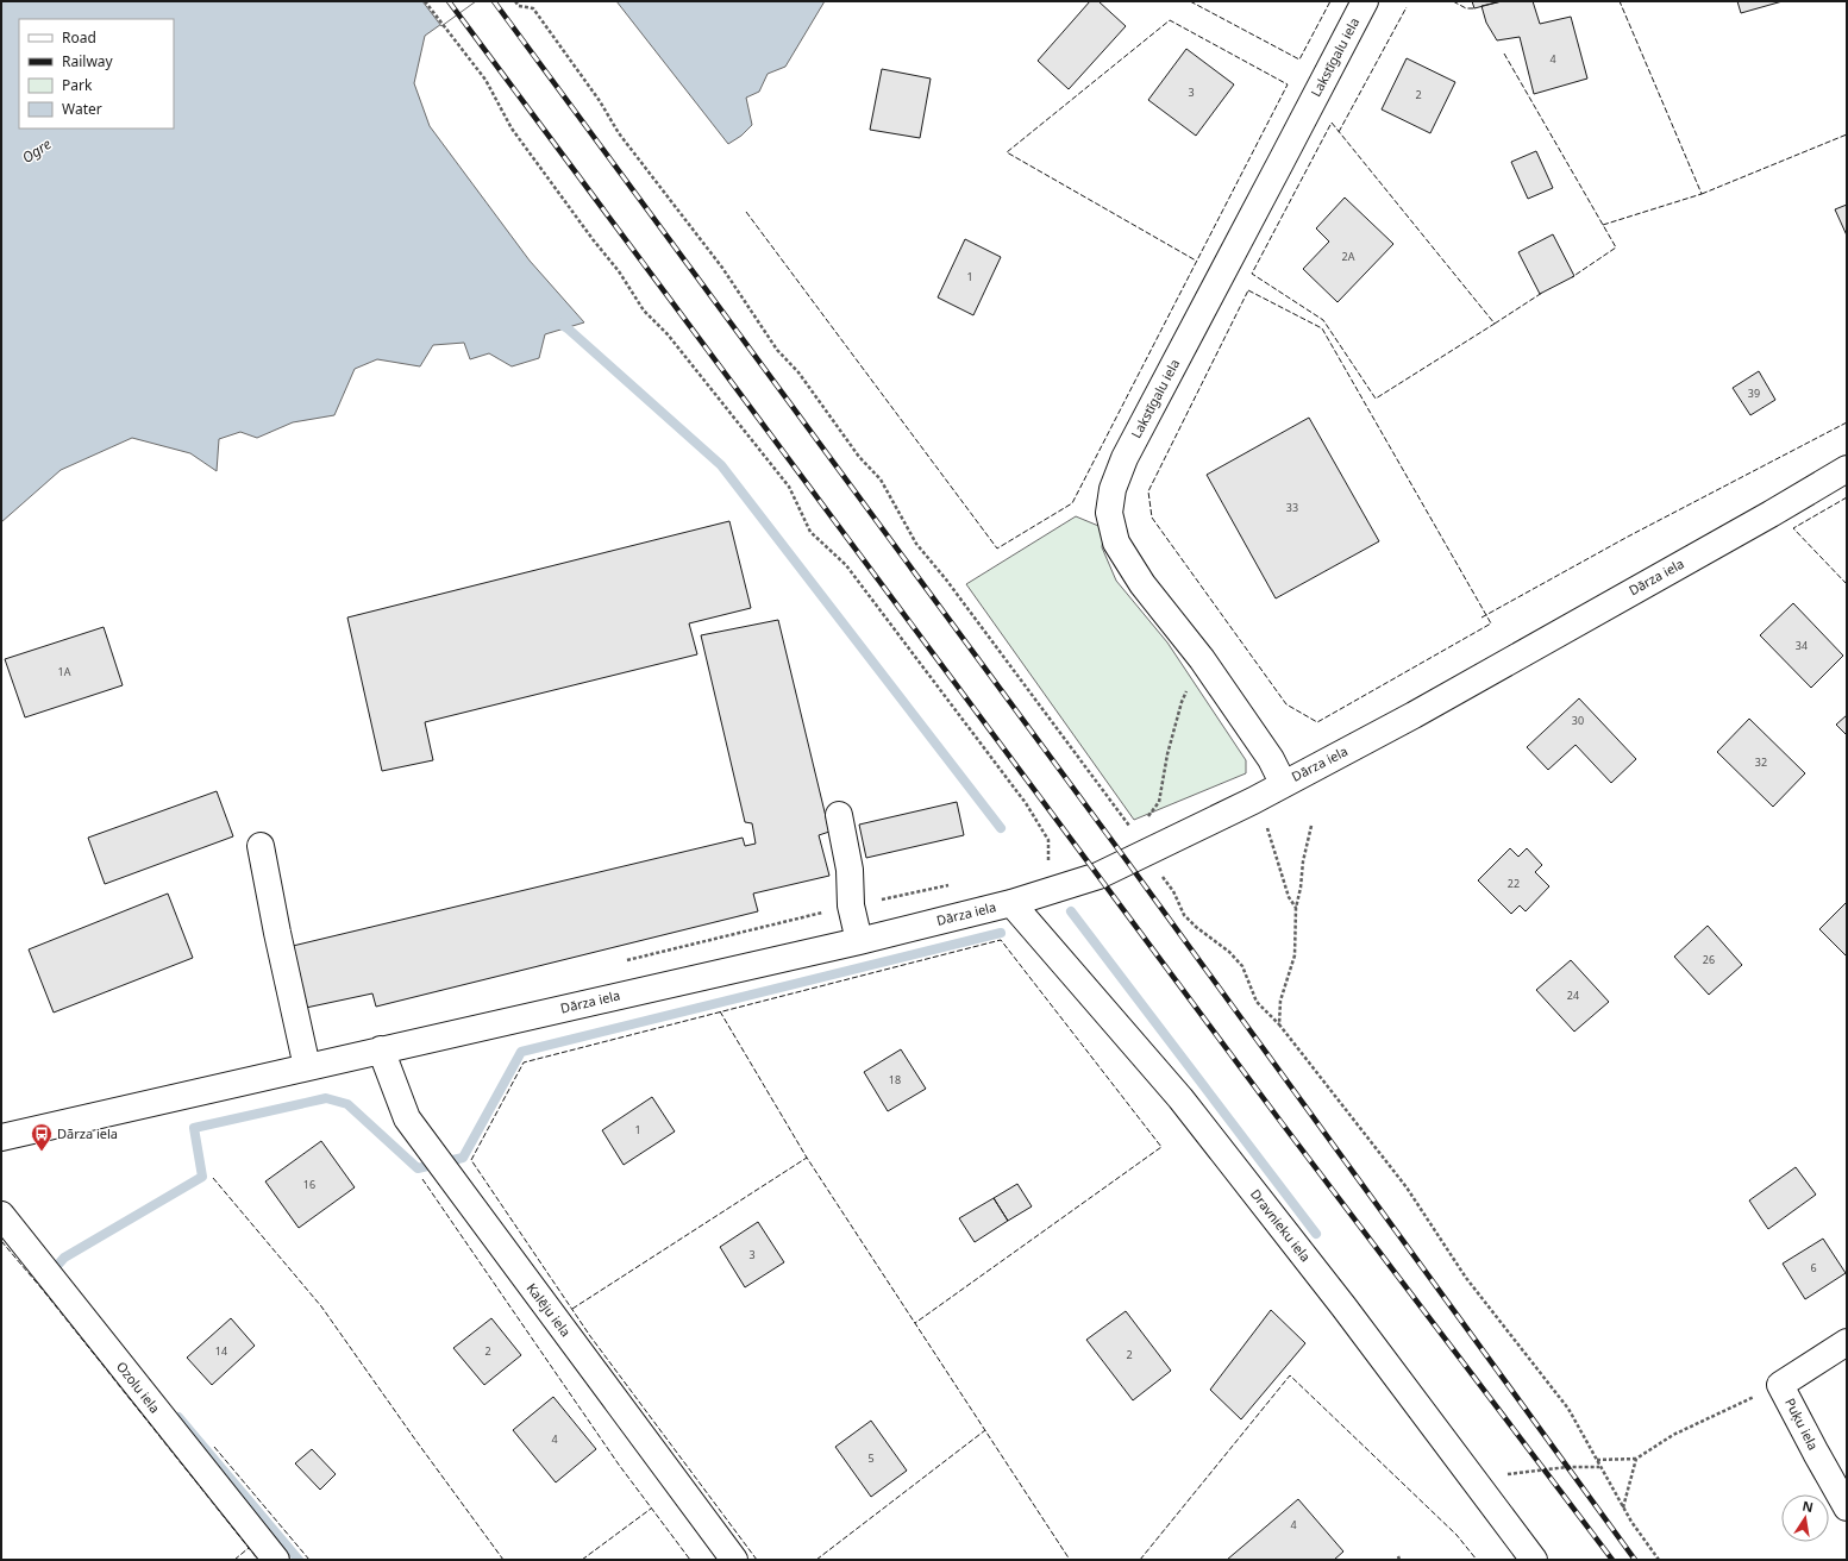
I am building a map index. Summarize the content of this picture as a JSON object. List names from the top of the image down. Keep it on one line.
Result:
{"streets":{"street":["Lakstīgalu iela","Dārza iela","Dravnieku iela","Kalēju iela","Ozolu iela","Puķu iela"]},"crossings":[["Lakstīgalu iela","Dārza iela"],["Dārza iela","Dravnieku iela"],["Dārza iela","Kalēju iela"]],"water":["Ogre"],"places":{"bus stop":["Dārza iela"]},"house_numbers":["4","3","2","2A","1","39","33","34","1A","30","32","22","26","24","18","1","16","3","6","14","2","2","4","5","4"],"legend":["Road","Railway","Park","Water"],"north":"top"}
